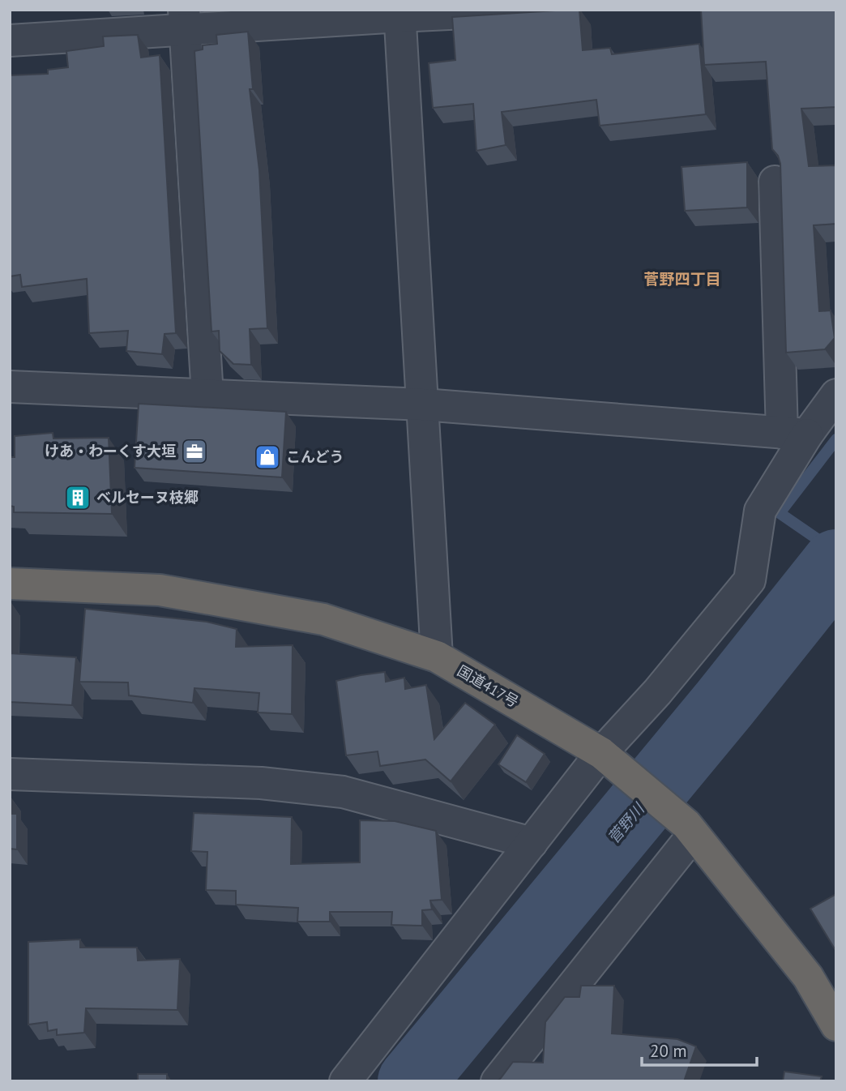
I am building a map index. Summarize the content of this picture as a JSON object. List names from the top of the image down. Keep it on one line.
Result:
{"streets":{"highway":["国道417号"]},"districts":["菅野四丁目"],"water":["菅野川"],"places":{"office":["けあ・わーくす大垣"],"shop":["こんどう"],"building":["ベルセーヌ枝郷"]},"scale_bar":"20 m"}
